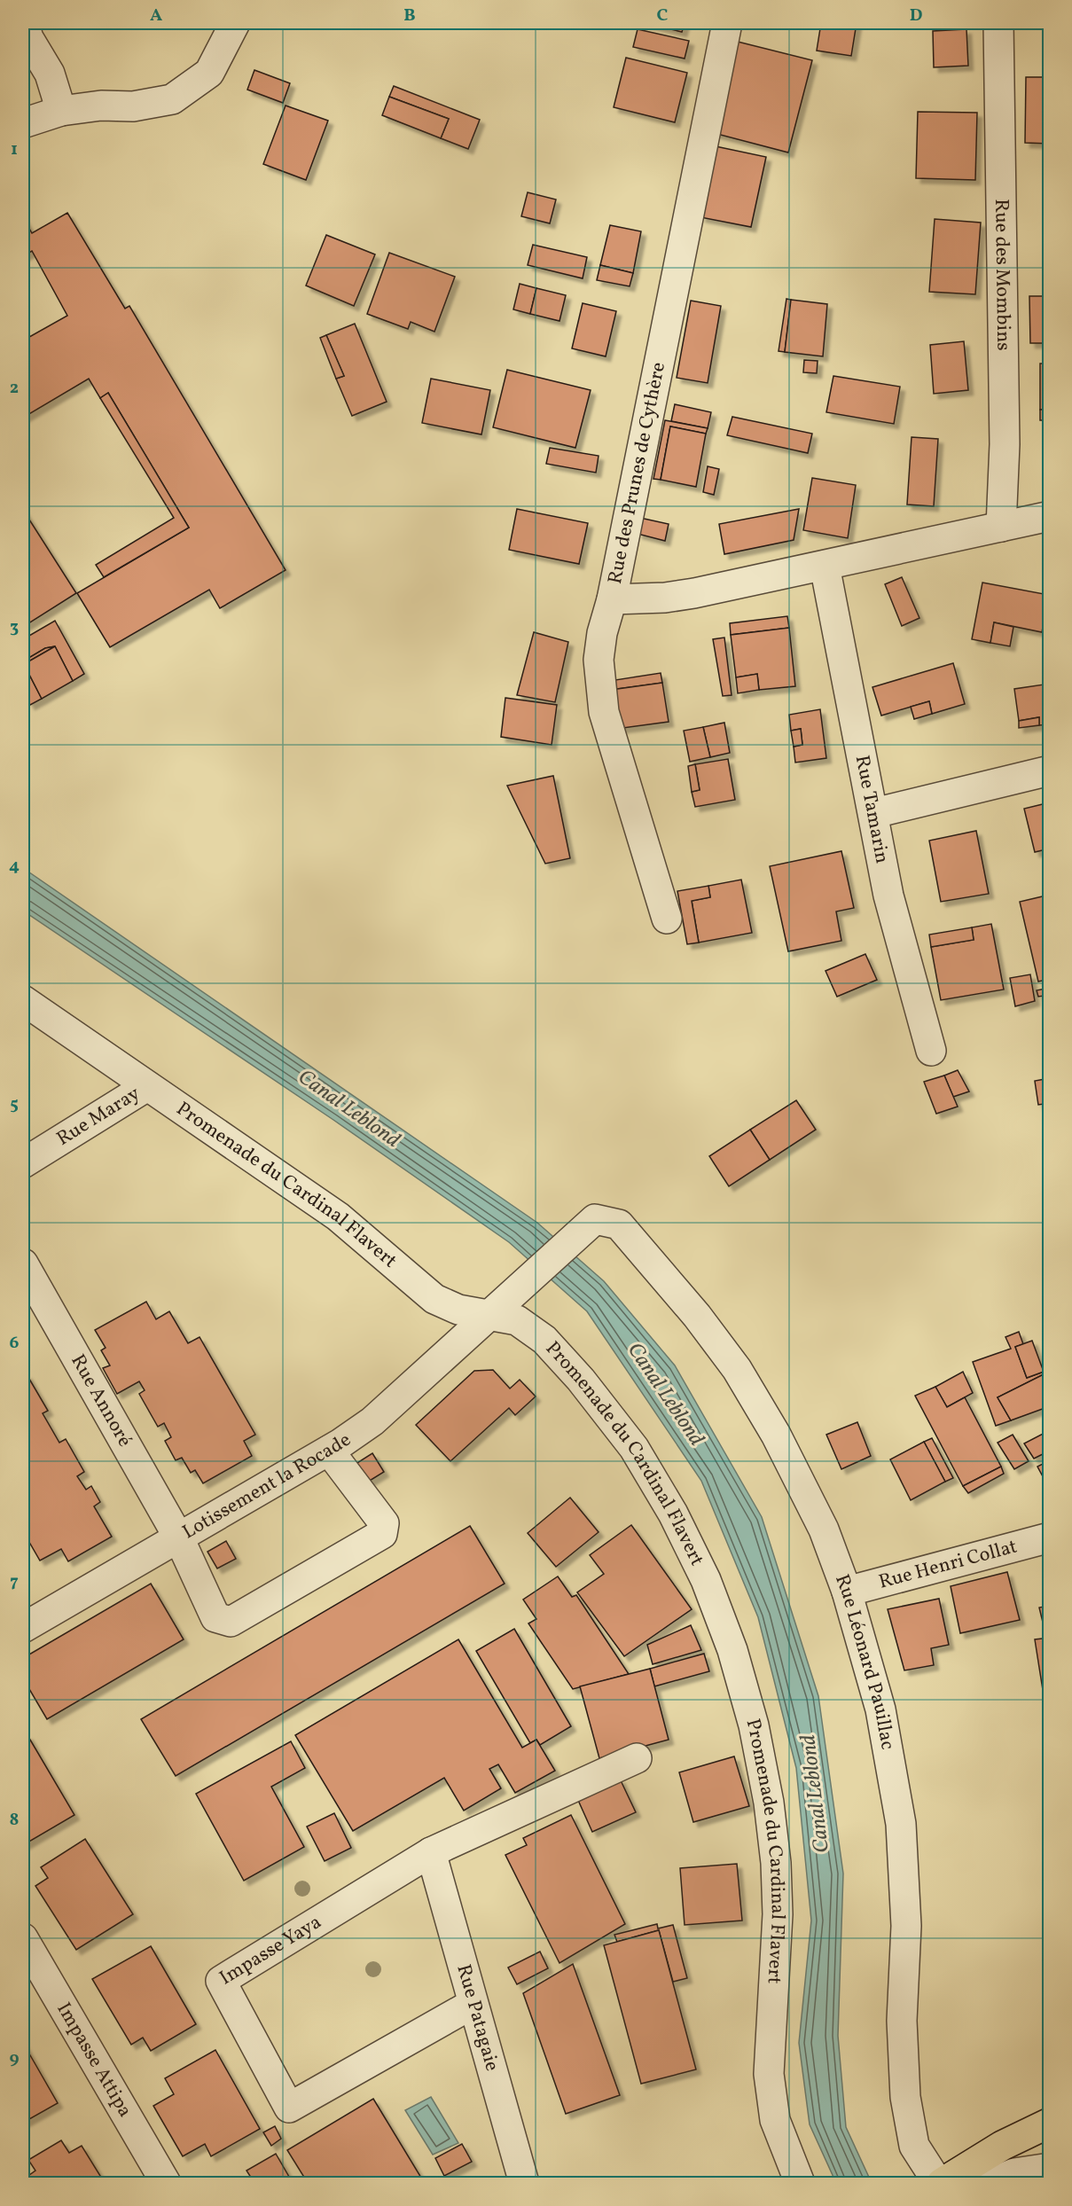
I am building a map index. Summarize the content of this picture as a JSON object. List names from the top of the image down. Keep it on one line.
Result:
{"streets":{"street":["Rue des Mombins","Rue des Prunes de Cythère","Rue Tamarin","Rue Maray","Promenade du Cardinal Flavert","Rue Annoré","Lotissement la Rocade","Rue Henri Collat","Rue Léonard Pauillac","Impasse Yaya","Rue Patagaie","Impasse Attipa"]},"crossings":[["Rue Maray","Promenade du Cardinal Flavert"],["Promenade du Cardinal Flavert","Lotissement la Rocade"],["Rue Annoré","Lotissement la Rocade"],["Lotissement la Rocade","Rue Léonard Pauillac"],["Rue Henri Collat","Rue Léonard Pauillac"],["Impasse Yaya","Rue Patagaie"]],"water":["Canal Leblond"],"grid":{"columns":["A","B","C","D"],"rows":["1","2","3","4","5","6","7","8","9"]}}
